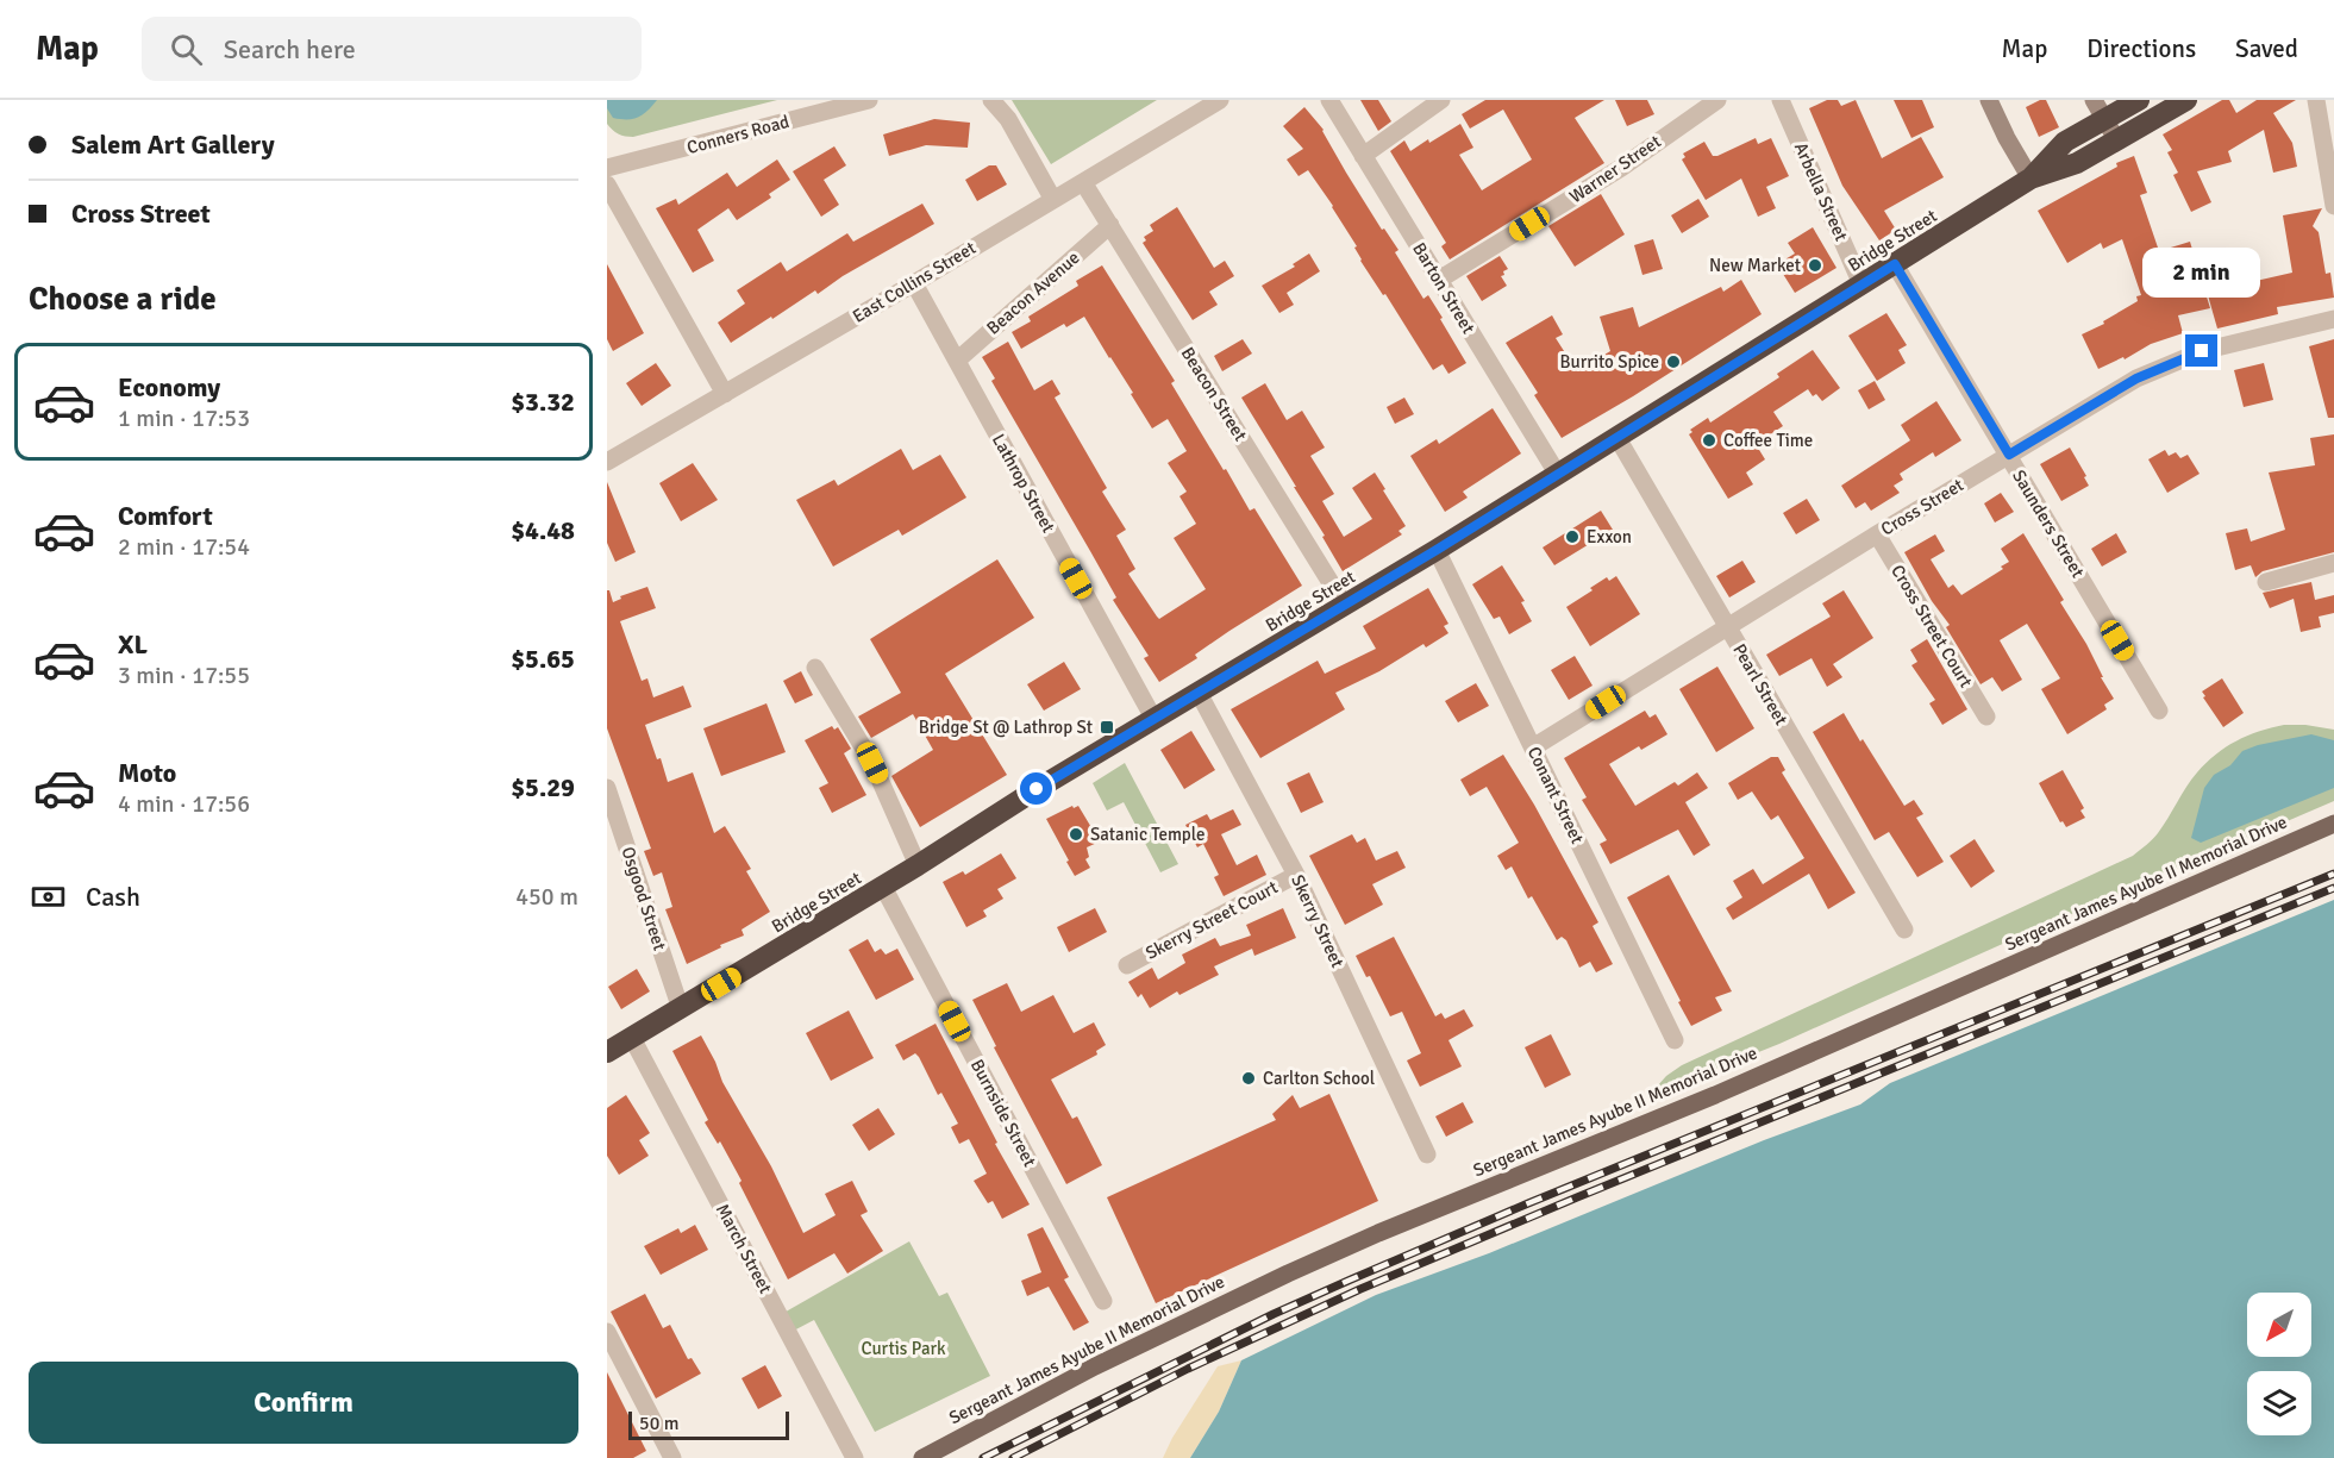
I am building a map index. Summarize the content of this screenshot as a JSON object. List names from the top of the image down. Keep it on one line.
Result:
{"streets":{"highway":["Bridge Street"],"main road":["Sergeant James Ayube II Memorial Drive"],"street":["Conners Road","Warner Street","Arbella Street","East Collins Street","Barton Street","Beacon Avenue","Beacon Street","Lathrop Street","Cross Street","Saunders Street","Cross Street Court","Pearl Street","Conant Street","Osgood Street","Skerry Street Court","Skerry Street","Burnside Street","March Street"]},"crossings":[["Warner Street","Barton Street"],["Arbella Street","Bridge Street"],["Bridge Street","Barton Street"],["Bridge Street","Beacon Street"],["Bridge Street","Lathrop Street"],["Bridge Street","Saunders Street"],["Bridge Street","Pearl Street"],["Bridge Street","Conant Street"],["Bridge Street","Osgood Street"],["Bridge Street","Skerry Street"],["Bridge Street","Burnside Street"],["Bridge Street","March Street"],["East Collins Street","Beacon Street"],["East Collins Street","Lathrop Street"],["Beacon Avenue","Beacon Street"],["Beacon Avenue","Lathrop Street"],["Cross Street","Saunders Street"],["Cross Street","Cross Street Court"],["Cross Street","Pearl Street"],["Cross Street","Conant Street"],["Skerry Street Court","Skerry Street"]],"parks":["Curtis Park"],"places":{"other":["New Market","Burrito Spice","Coffee Time","Exxon","Satanic Temple","Carlton School"],"transit":["Bridge St @ Lathrop St"]},"scale_bar":"50 m","north":"bottom left","page":{"header":"Map","search":"Search here","nav":["Map","Directions","Saved"],"banner":["Salem Art Gallery","Cross Street"],"bubble":"2 min","heading":"Choose a ride","list":[{"name":"Economy","note":"1 min · 17:53","value":"$3.32"},{"name":"Comfort","note":"2 min · 17:54","value":"$4.48"},{"name":"XL","note":"3 min · 17:55","value":"$5.65"},{"name":"Moto","note":"4 min · 17:56","value":"$5.29"}],"pay":["Cash","450 m"],"buttons":"Confirm","scale":"50 m"}}
